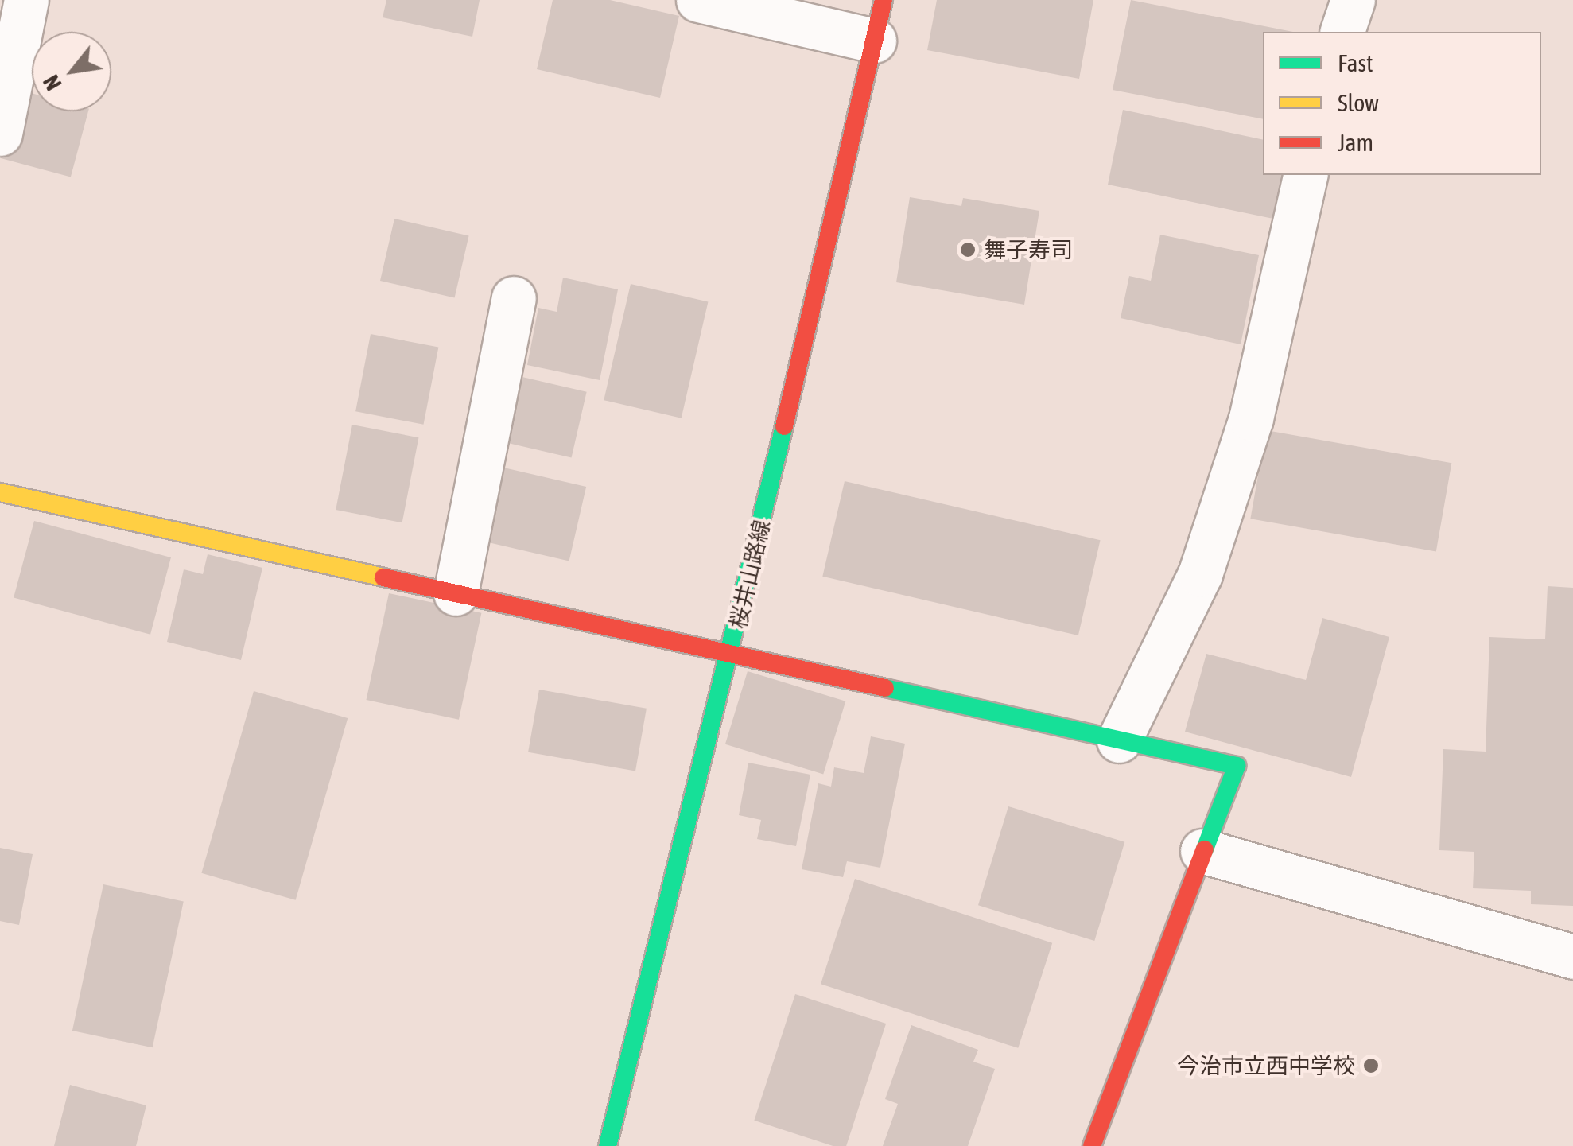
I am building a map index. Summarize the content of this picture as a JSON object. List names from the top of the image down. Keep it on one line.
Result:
{"streets":{"street":["桜井山路線"]},"places":["舞子寿司","今治市立西中学校"],"legend":["Fast","Slow","Jam"],"north":"bottom left"}
